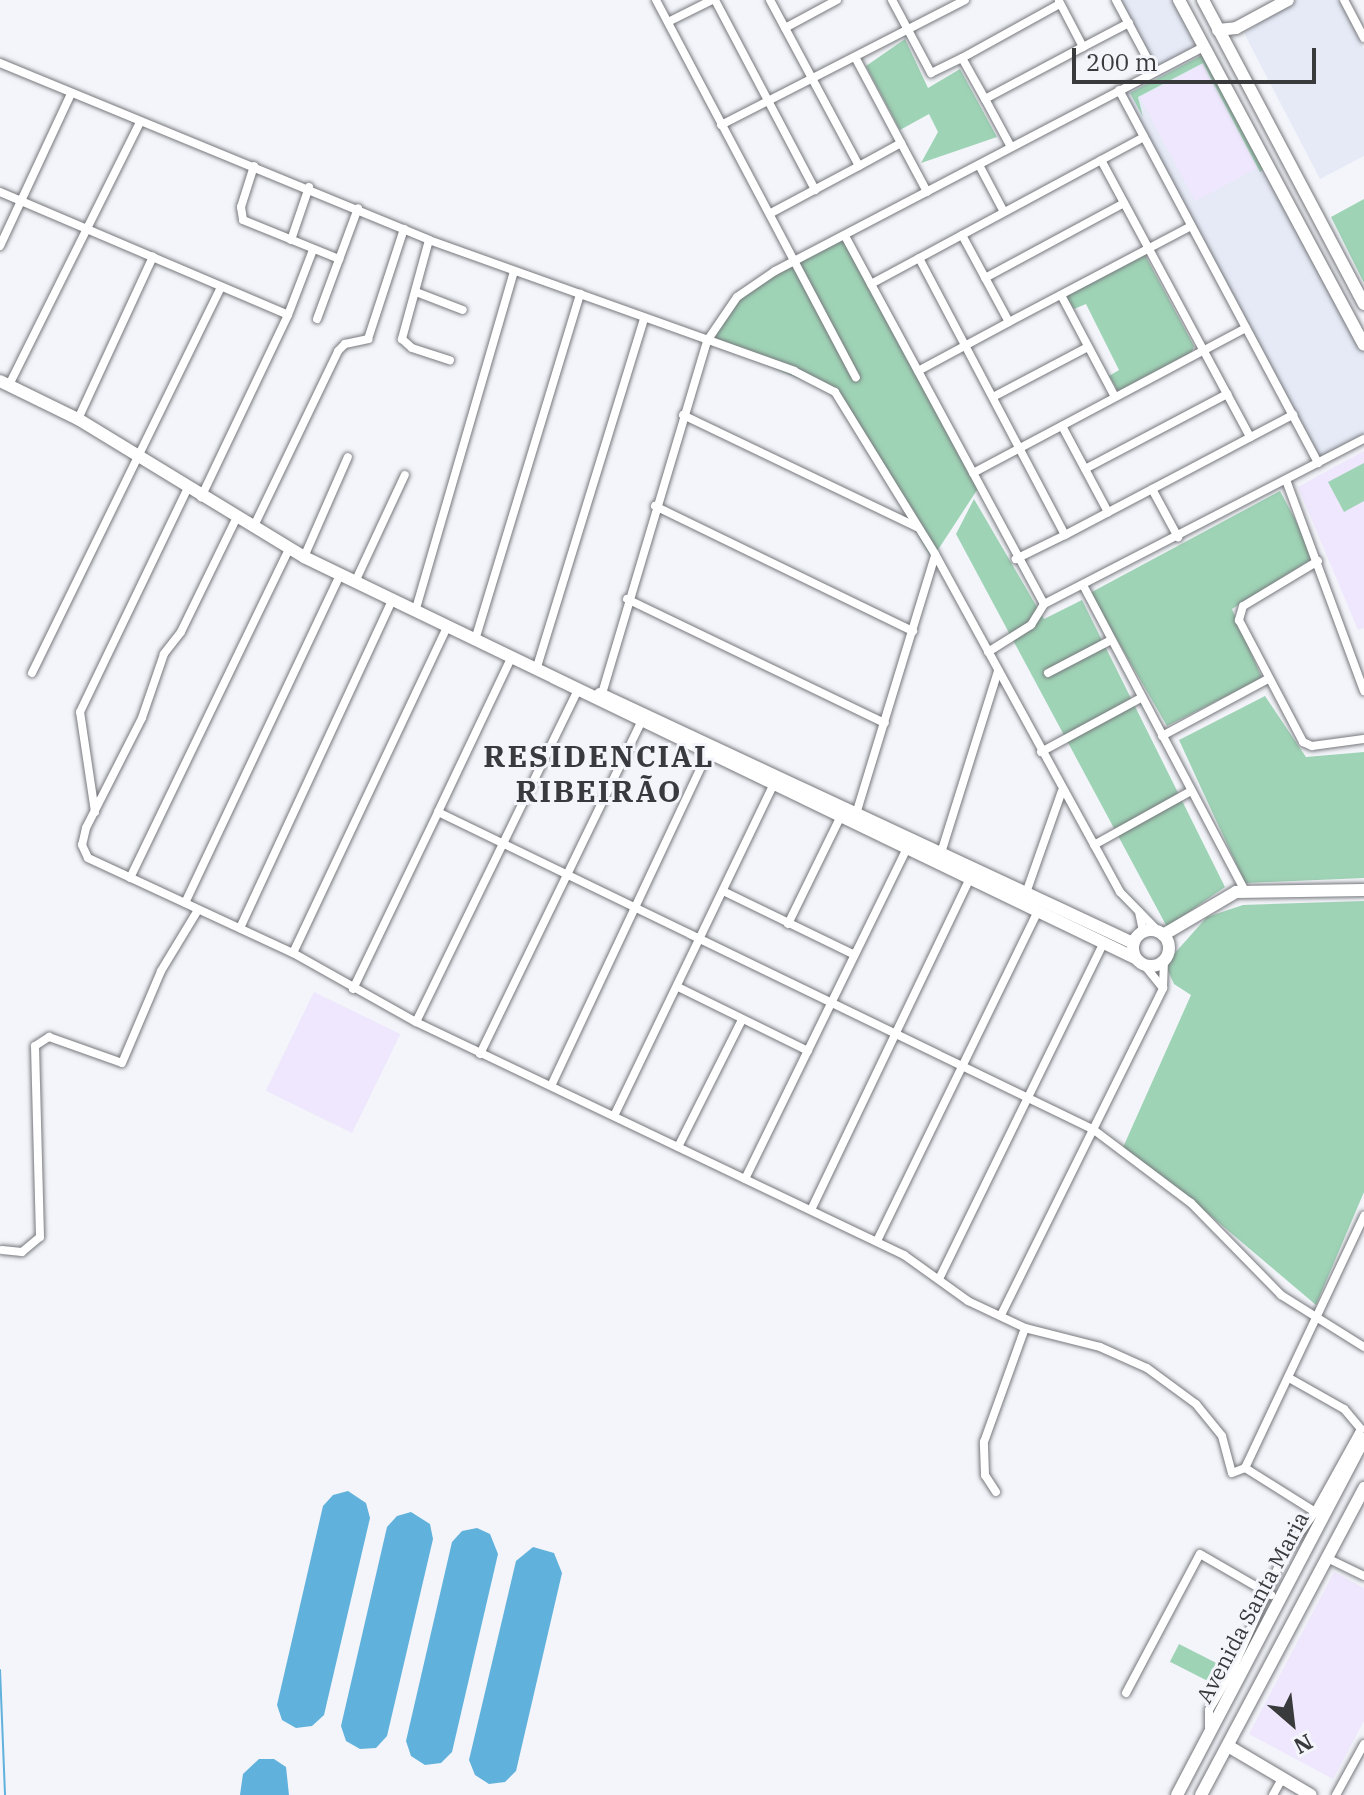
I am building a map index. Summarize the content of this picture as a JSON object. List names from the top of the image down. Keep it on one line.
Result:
{"streets":{"street":["Avenida Santa Maria"]},"districts":["RESIDENCIAL RIBEIRÃO"],"scale_bar":"200 m","north":"bottom right"}
